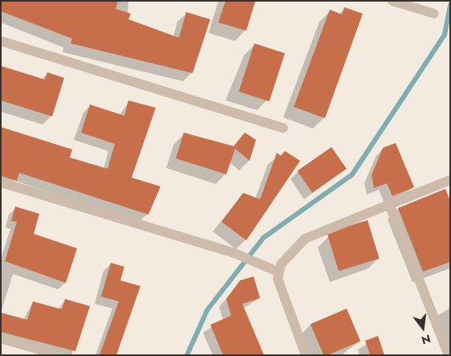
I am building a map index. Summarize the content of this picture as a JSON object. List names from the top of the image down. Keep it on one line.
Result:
{"north":"bottom"}
